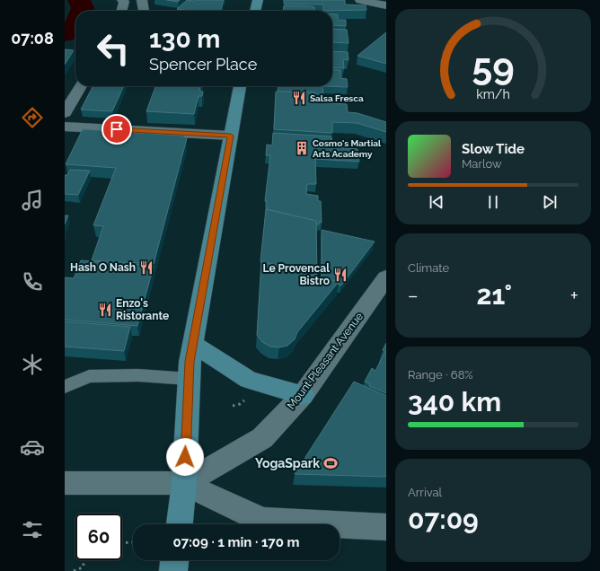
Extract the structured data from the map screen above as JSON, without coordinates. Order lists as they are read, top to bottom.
{
  "streets": {
    "street": ["Mount Pleasant Avenue"]
  },
  "places": {
    "restaurant": [
      "Salsa Fresca",
      "Hash O Nash",
      "Le Provencal Bistro",
      "Enzo's Ristorante"
    ],
    "building": ["Cosmo's Martial Arts Academy"],
    "sports": ["YogaSpark"]
  },
  "page": {
    "tabs": "07:08",
    "turn": ["130 m", "Spencer Place"],
    "song": ["Slow Tide", "Marlow"],
    "tile": [
      "Climate",
      ["Range · 68%", "340 km"],
      ["Arrival", "07:09"]
    ],
    "heat": ["−", "21°", "+"],
    "limit": "60",
    "trip": "07:09 · 1 min · 170 m",
    "gauge": ["59", "km/h"]
  }
}
